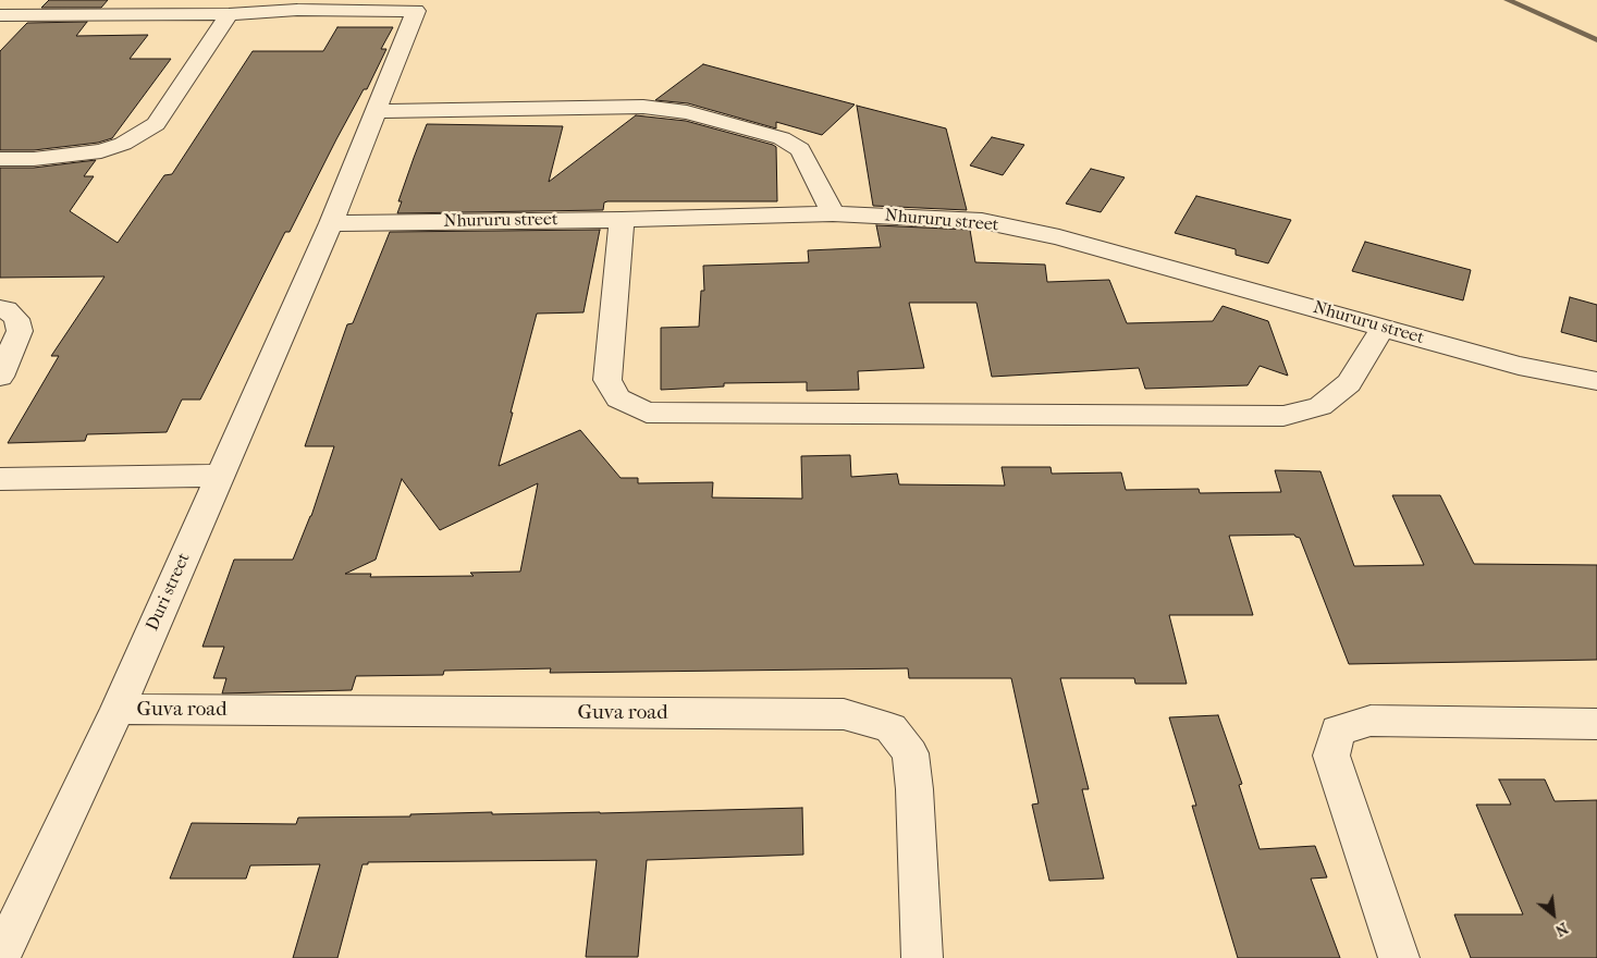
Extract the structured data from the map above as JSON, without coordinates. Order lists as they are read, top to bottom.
{
  "streets": {
    "street": ["Nhururu street", "Duri street", "Guva road"]
  },
  "crossings": [
    ["Nhururu street", "Duri street"],
    ["Duri street", "Guva road"]
  ],
  "north": "bottom right"
}
